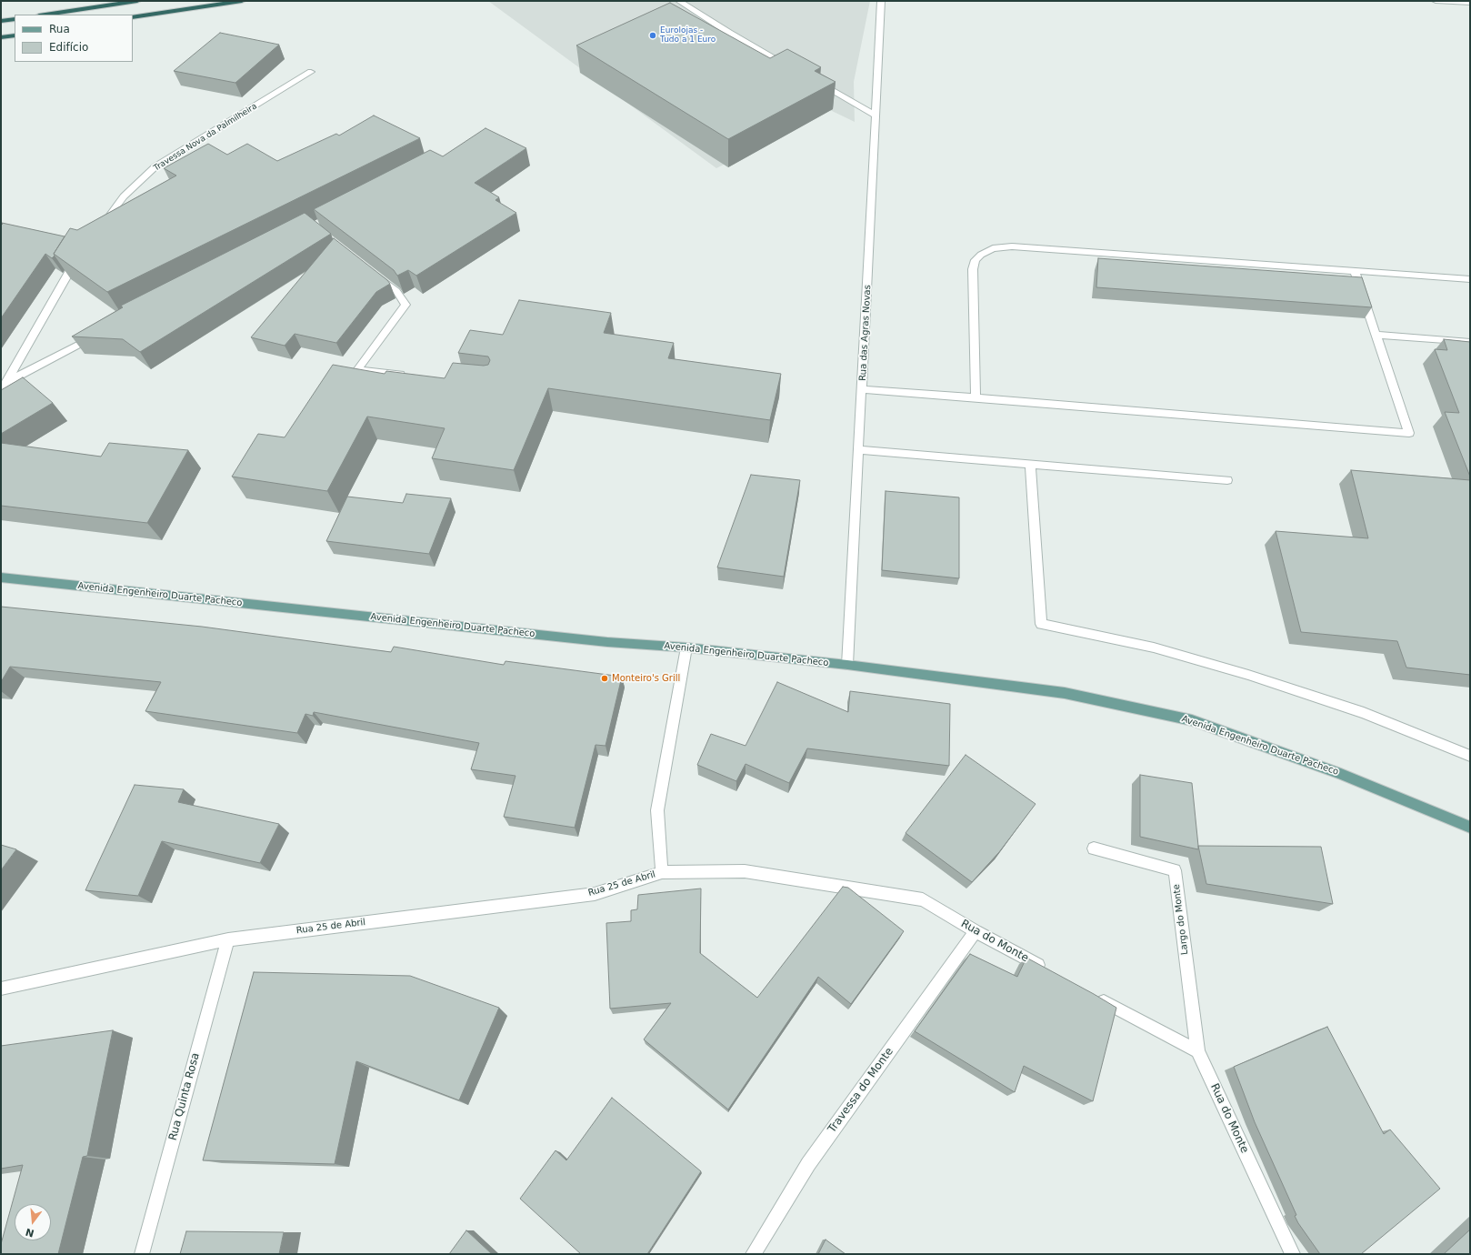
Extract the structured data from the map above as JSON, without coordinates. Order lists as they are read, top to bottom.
{
  "streets": {
    "main road": ["Avenida Engenheiro Duarte Pacheco"],
    "street": [
      "Travessa Nova da Palmilheira",
      "Rua das Agras Novas",
      "Rua 25 de Abril",
      "Largo do Monte",
      "Rua do Monte",
      "Travessa do Monte",
      "Rua Quinta Rosa"
    ]
  },
  "crossings": [
    ["Rua das Agras Novas", "Avenida Engenheiro Duarte Pacheco"],
    ["Rua 25 de Abril", "Rua do Monte"],
    ["Rua 25 de Abril", "Rua Quinta Rosa"],
    ["Largo do Monte", "Rua do Monte"],
    ["Rua do Monte", "Travessa do Monte"]
  ],
  "places": ["Eurolojas - Tudo a 1 Euro", "Monteiro's Grill"],
  "legend": ["Rua", "Edifício"],
  "north": "bottom"
}
